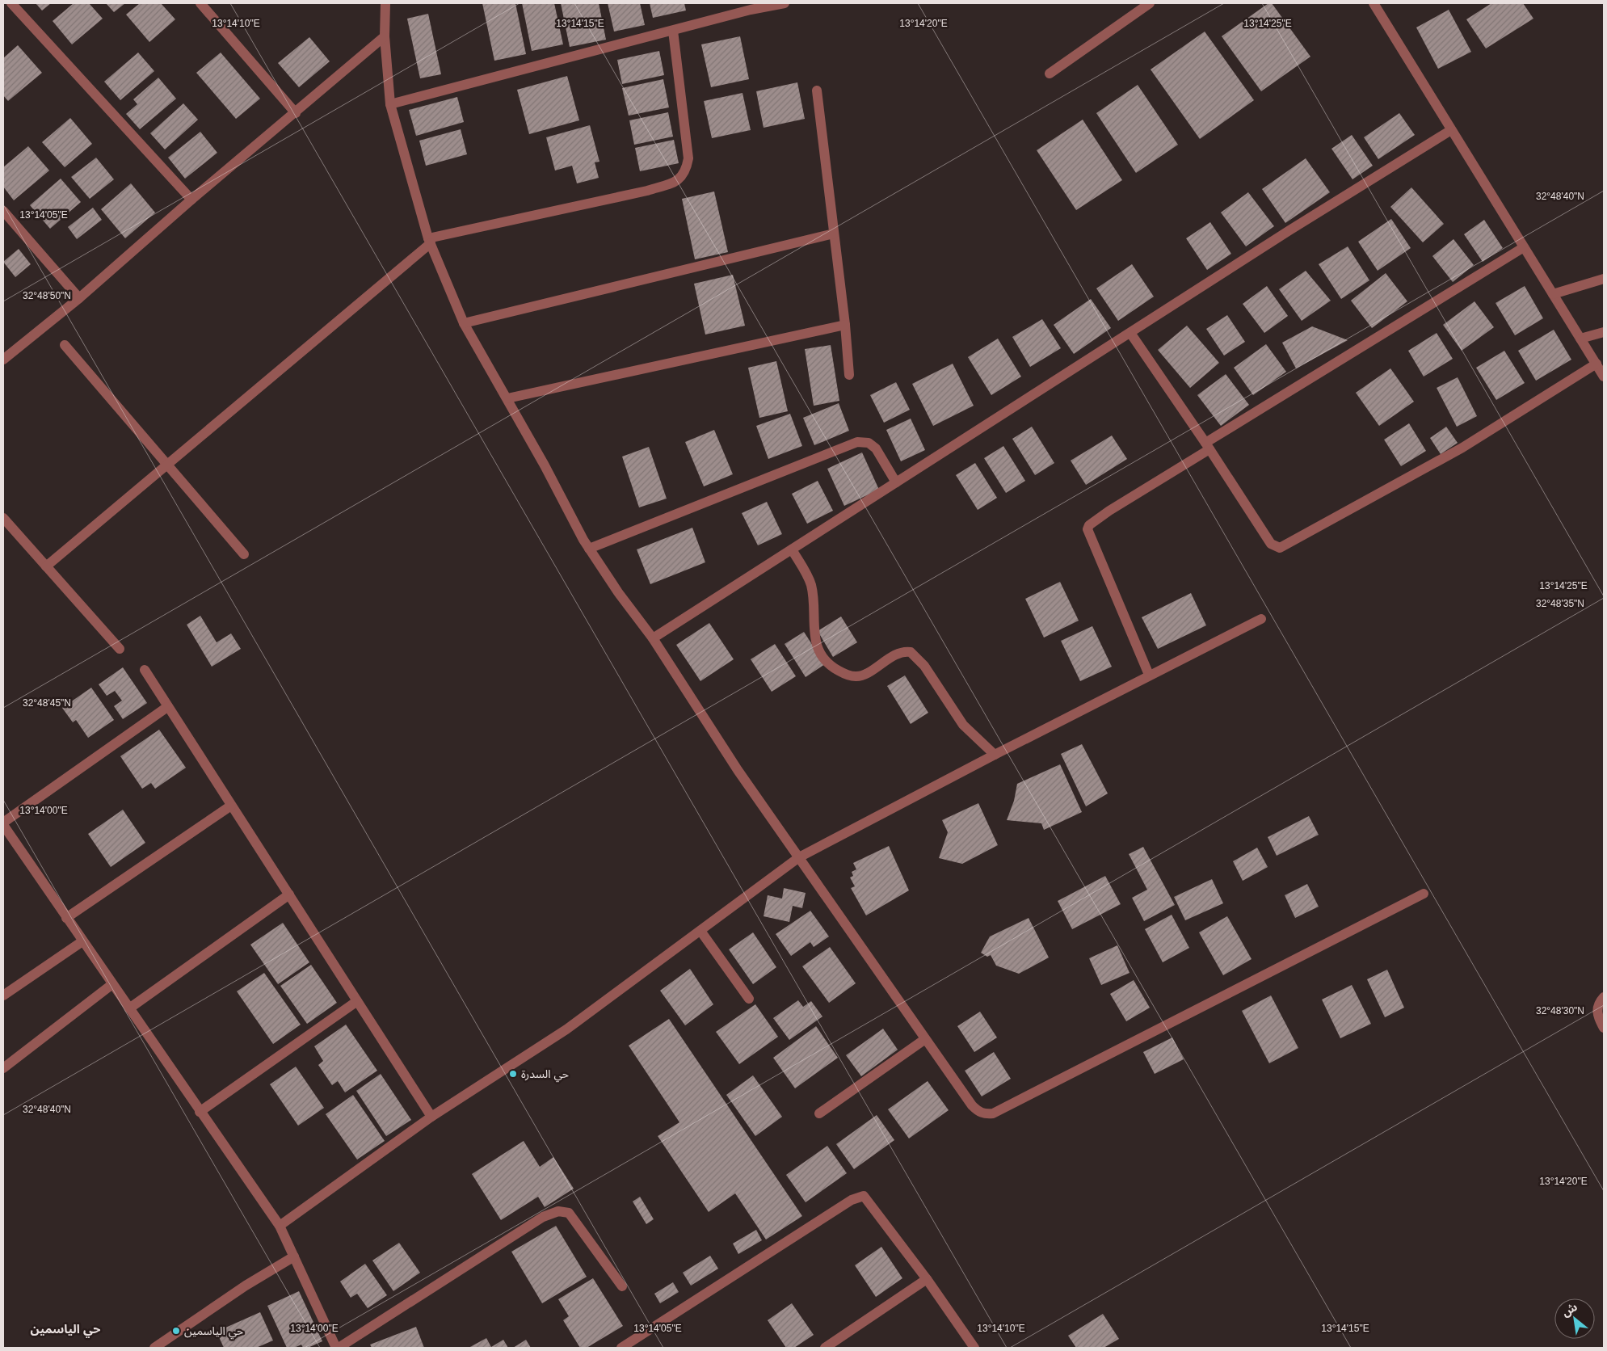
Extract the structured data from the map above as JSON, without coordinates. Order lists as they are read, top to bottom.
{
  "districts": ["حي الياسمين"],
  "places": ["حي السدرة", "حي الياسمين"],
  "north": "top left",
  "coordinates": [
    "13°14'10\"E",
    "13°14'15\"E",
    "13°14'20\"E",
    "13°14'25\"E",
    "32°48'40\"N",
    "13°14'05\"E",
    "32°48'50\"N",
    "32°48'35\"N",
    "32°48'45\"N",
    "13°14'00\"E",
    "32°48'30\"N"
  ]
}
